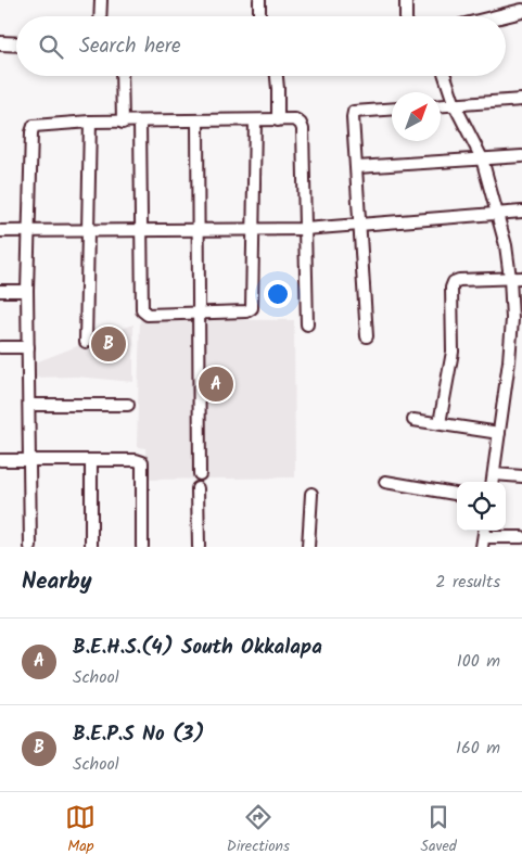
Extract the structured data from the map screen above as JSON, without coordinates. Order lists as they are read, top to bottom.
{
  "north": "top right",
  "page": {
    "search": "Search here",
    "pins": ["B", "A"],
    "heading": ["Nearby", "2 results"],
    "list": [
      {
        "mark": "A",
        "name": "B.E.H.S.(4) South Okkalapa",
        "note": "School",
        "value": "100 m"
      },
      {
        "mark": "B",
        "name": "B.E.P.S No (3)",
        "note": "School",
        "value": "160 m"
      }
    ],
    "nav": ["Map", "Directions", "Saved"]
  }
}
